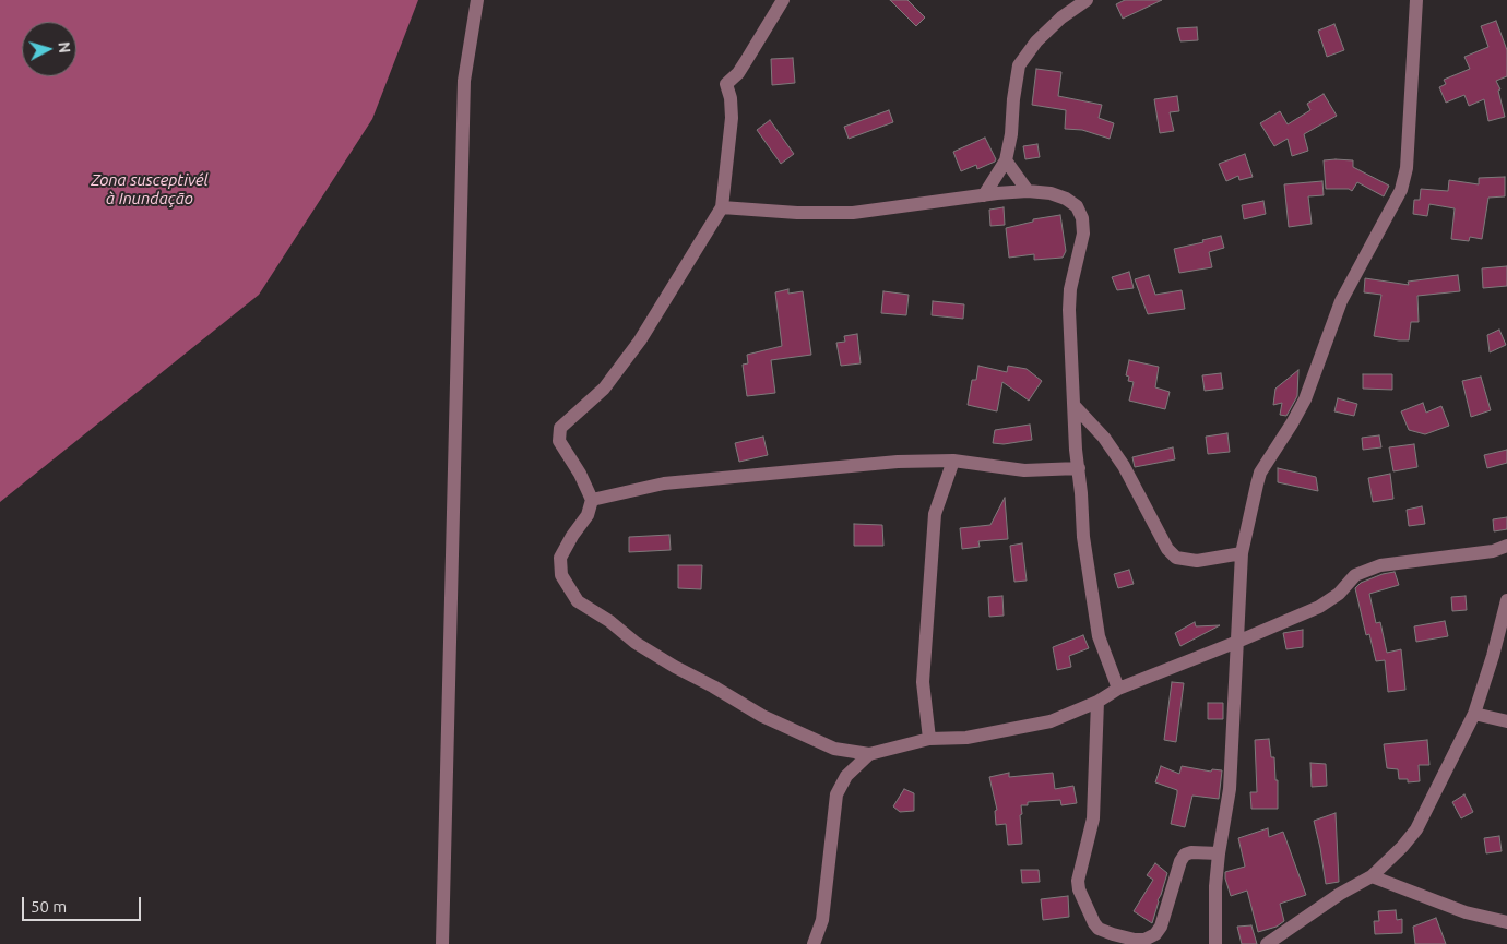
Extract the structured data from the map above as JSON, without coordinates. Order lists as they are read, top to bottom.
{
  "water": ["Zona susceptivél à Inundação"],
  "scale_bar": "50 m",
  "north": "right"
}
